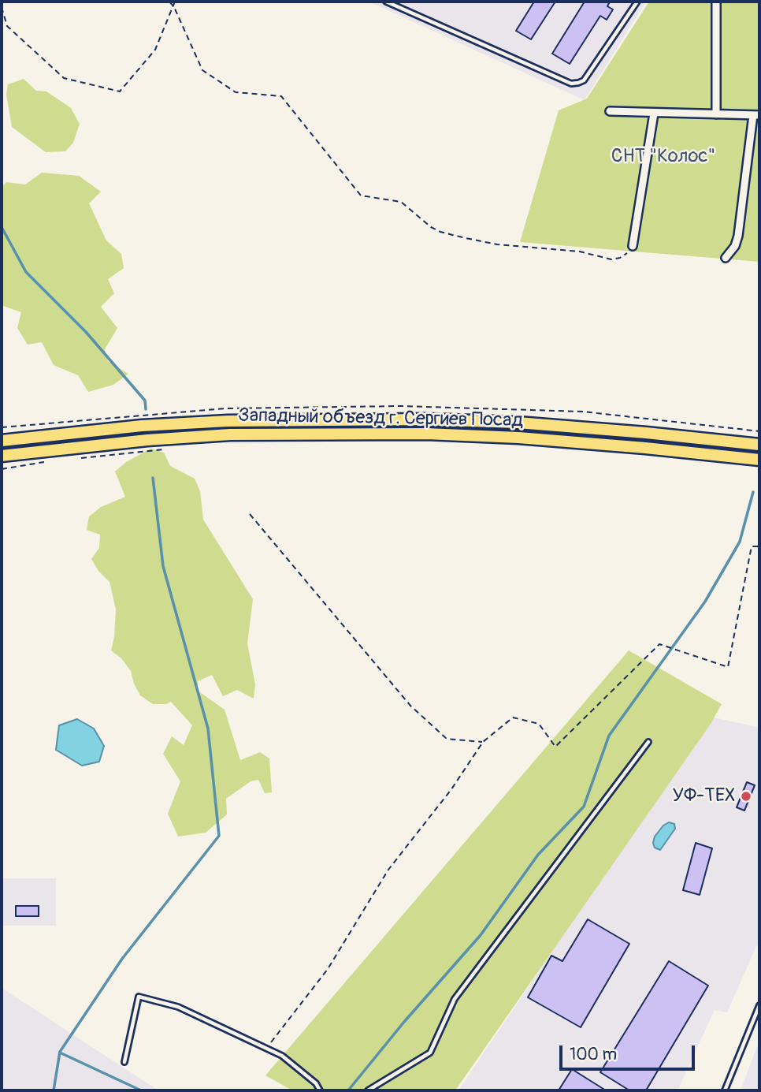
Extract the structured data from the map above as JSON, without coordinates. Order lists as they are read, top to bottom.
{
  "streets": {
    "main road": ["Западный объезд г. Сергиев Посад"]
  },
  "parks": ["СНТ \"Колос\""],
  "places": ["УФ-ТЕХ"],
  "scale_bar": "100 m"
}
